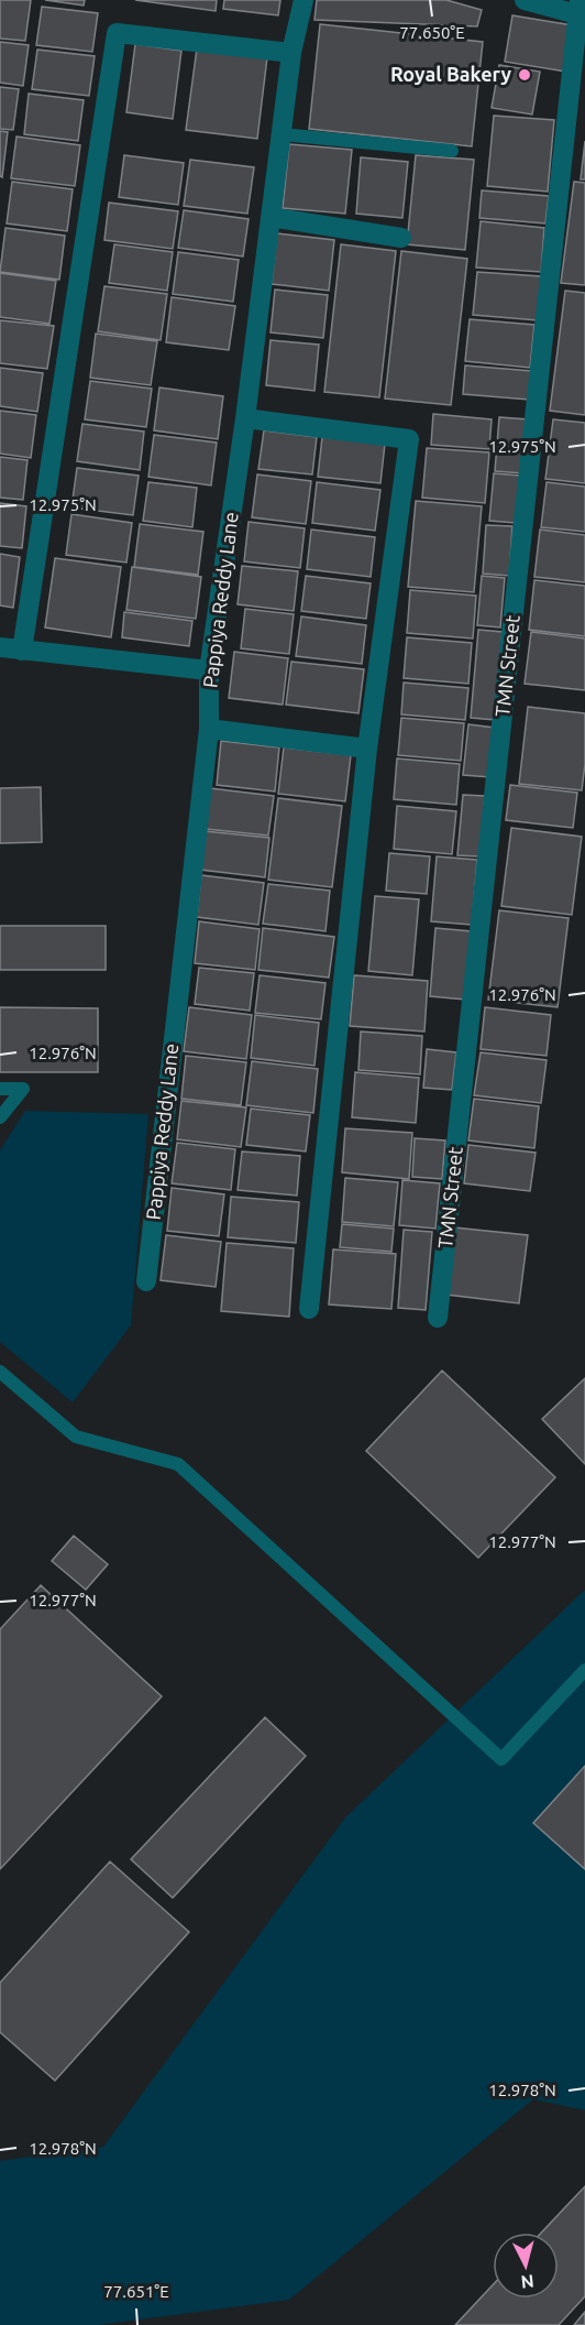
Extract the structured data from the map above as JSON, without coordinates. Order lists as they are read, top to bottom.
{
  "streets": {
    "street": ["Pappiya Reddy Lane", "TMN Street"]
  },
  "places": ["Royal Bakery"],
  "north": "bottom",
  "coordinates": [
    "77.650°E",
    "12.975°N",
    "12.976°N",
    "12.977°N",
    "12.978°N",
    "77.651°E"
  ]
}
